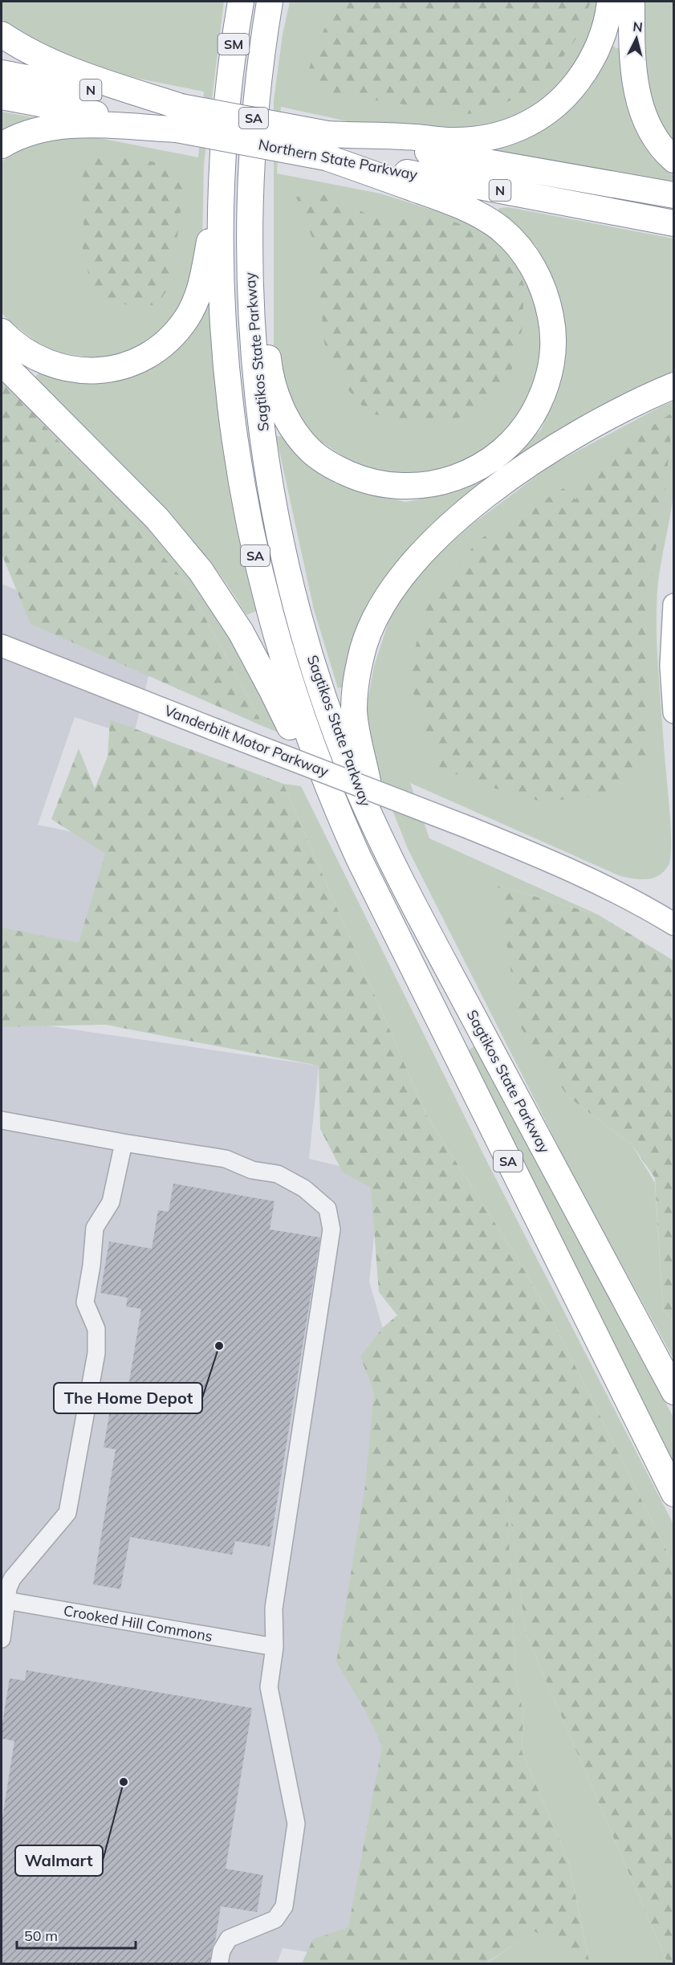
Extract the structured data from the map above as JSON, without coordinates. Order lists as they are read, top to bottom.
{
  "streets": {
    "highway": [
      "SM",
      "N",
      "SA",
      "Northern State Parkway",
      "Sagtikos State Parkway"
    ],
    "main road": ["Vanderbilt Motor Parkway"],
    "lane": ["Crooked Hill Commons"]
  },
  "crossings": [
    ["SM", "Sagtikos State Parkway"]
  ],
  "places": ["The Home Depot", "Walmart"],
  "scale_bar": "50 m",
  "north": "top"
}
